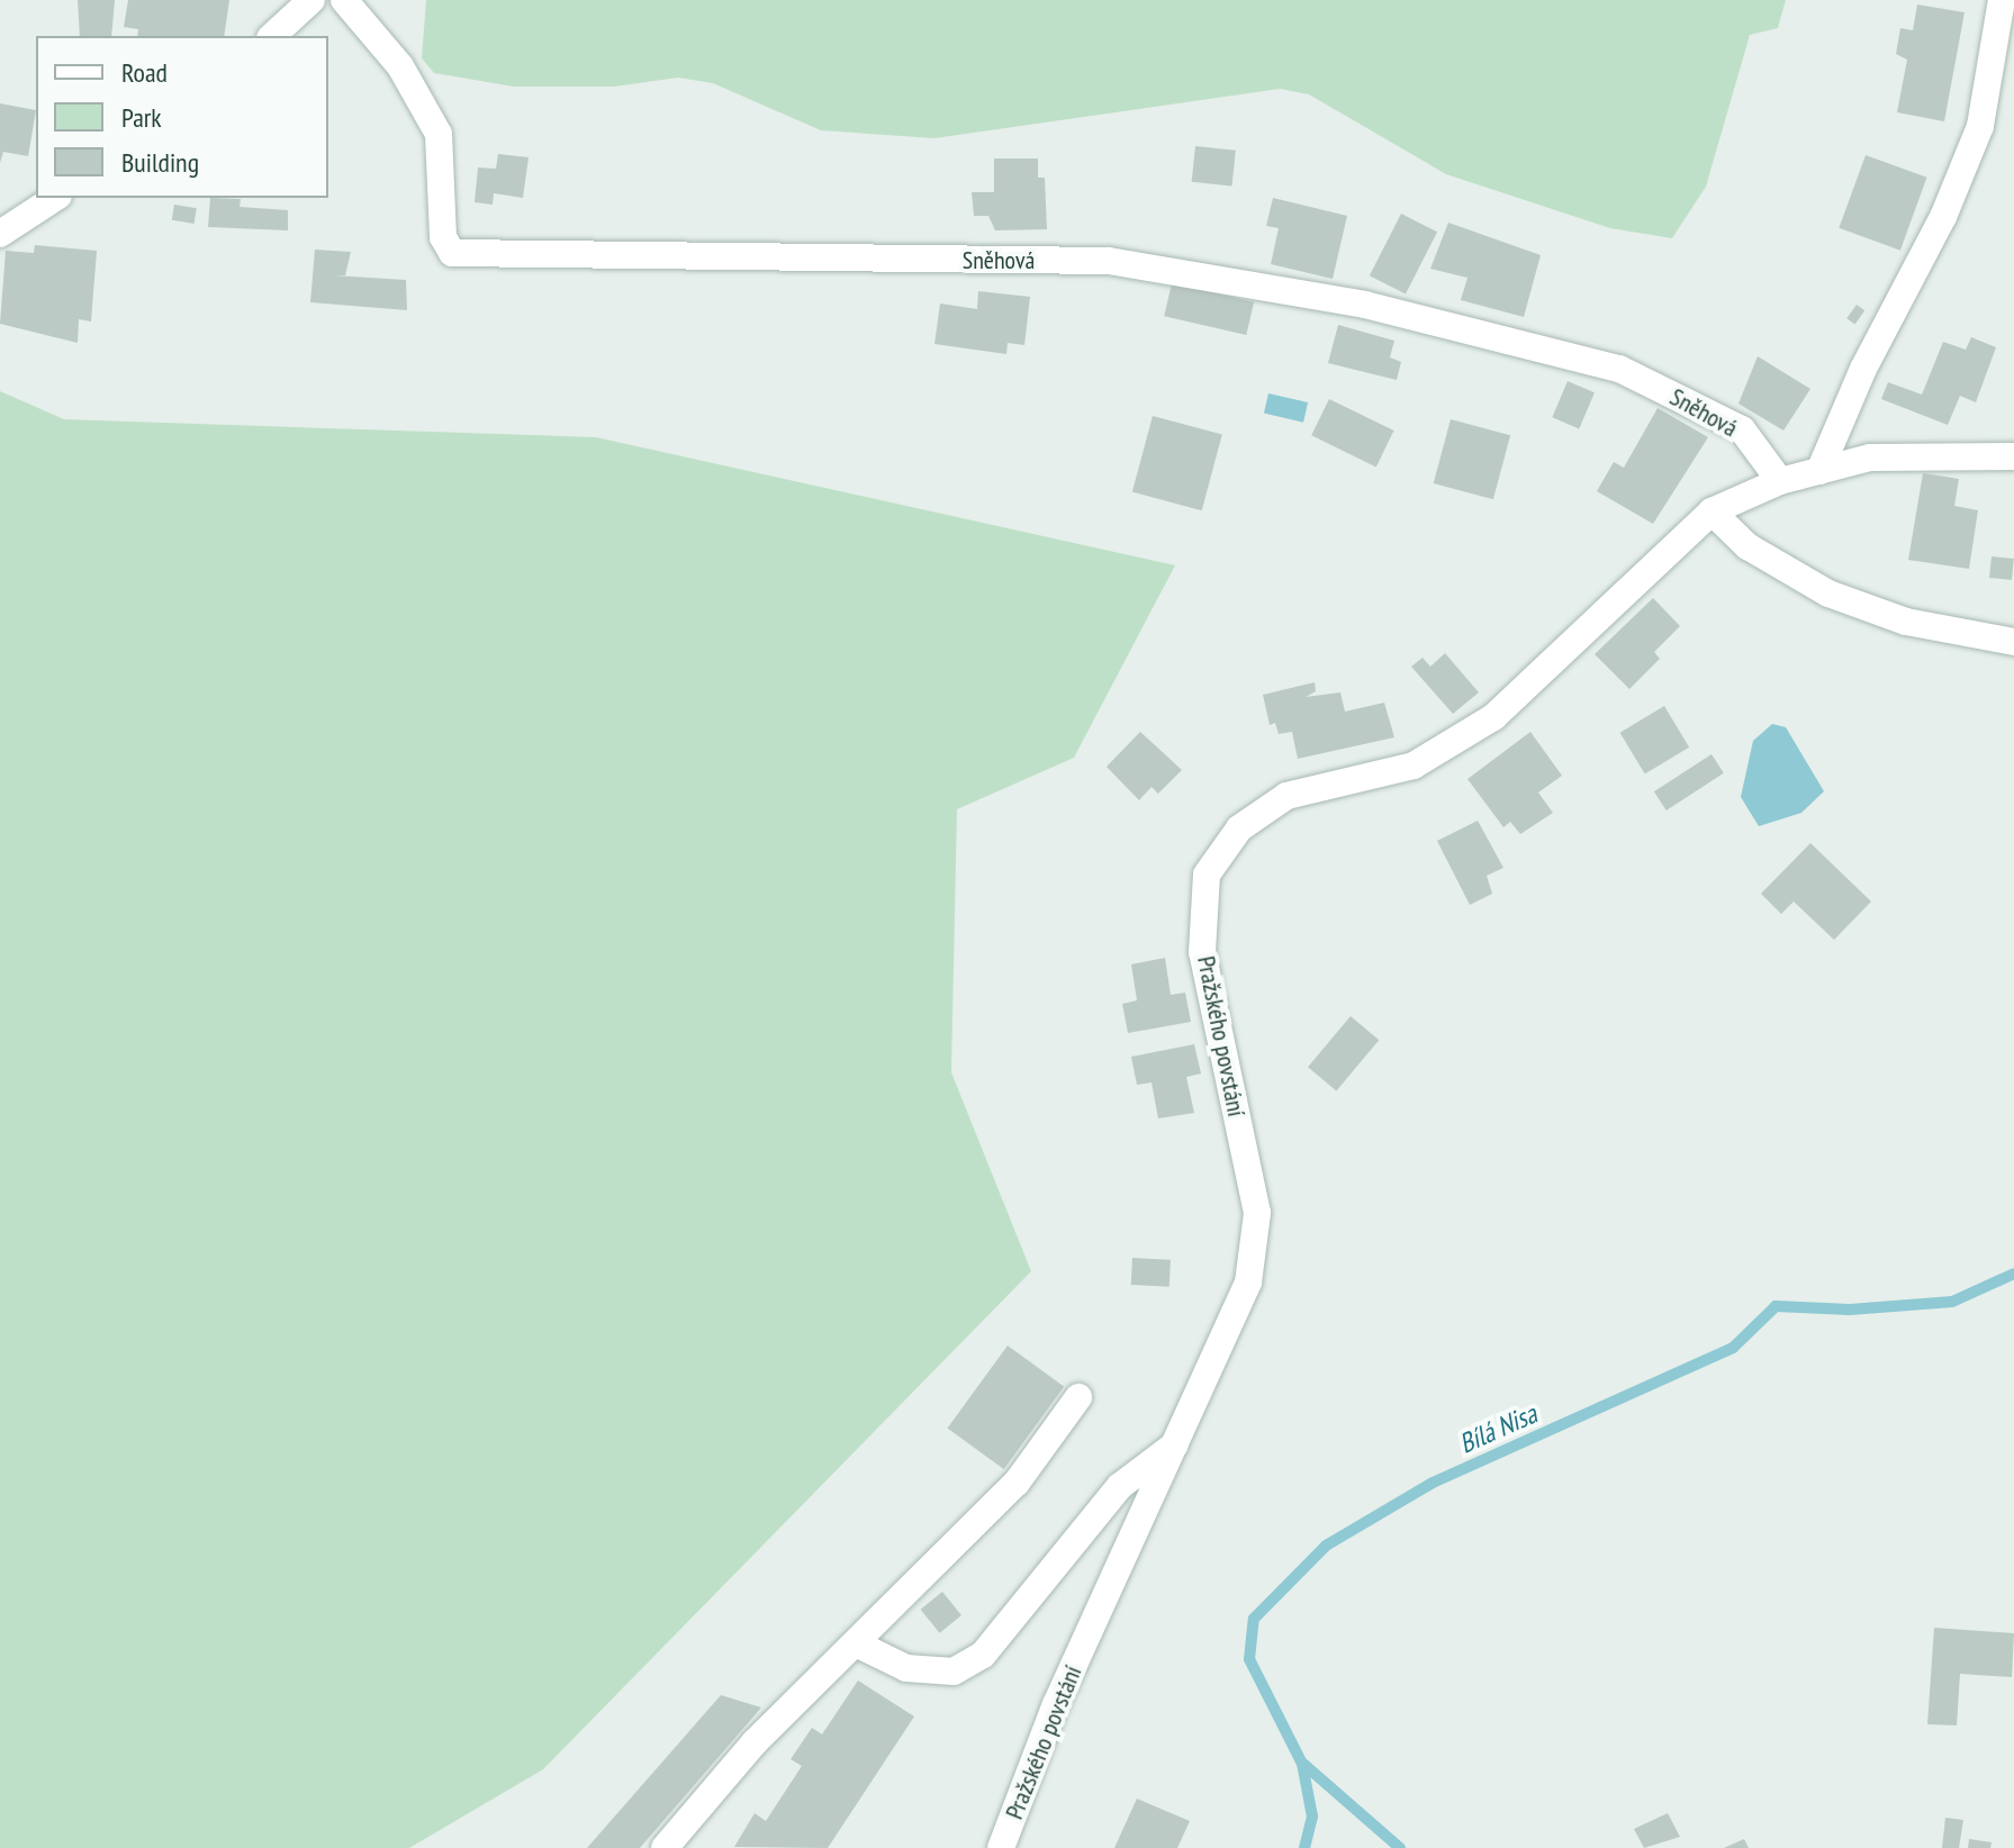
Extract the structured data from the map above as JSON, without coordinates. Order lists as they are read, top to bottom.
{
  "streets": {
    "street": ["Sněhová", "Pražského povstání"]
  },
  "crossings": [
    ["Sněhová", "Pražského povstání"]
  ],
  "water": ["Bílá Nisa"],
  "legend": ["Road", "Park", "Building"]
}
